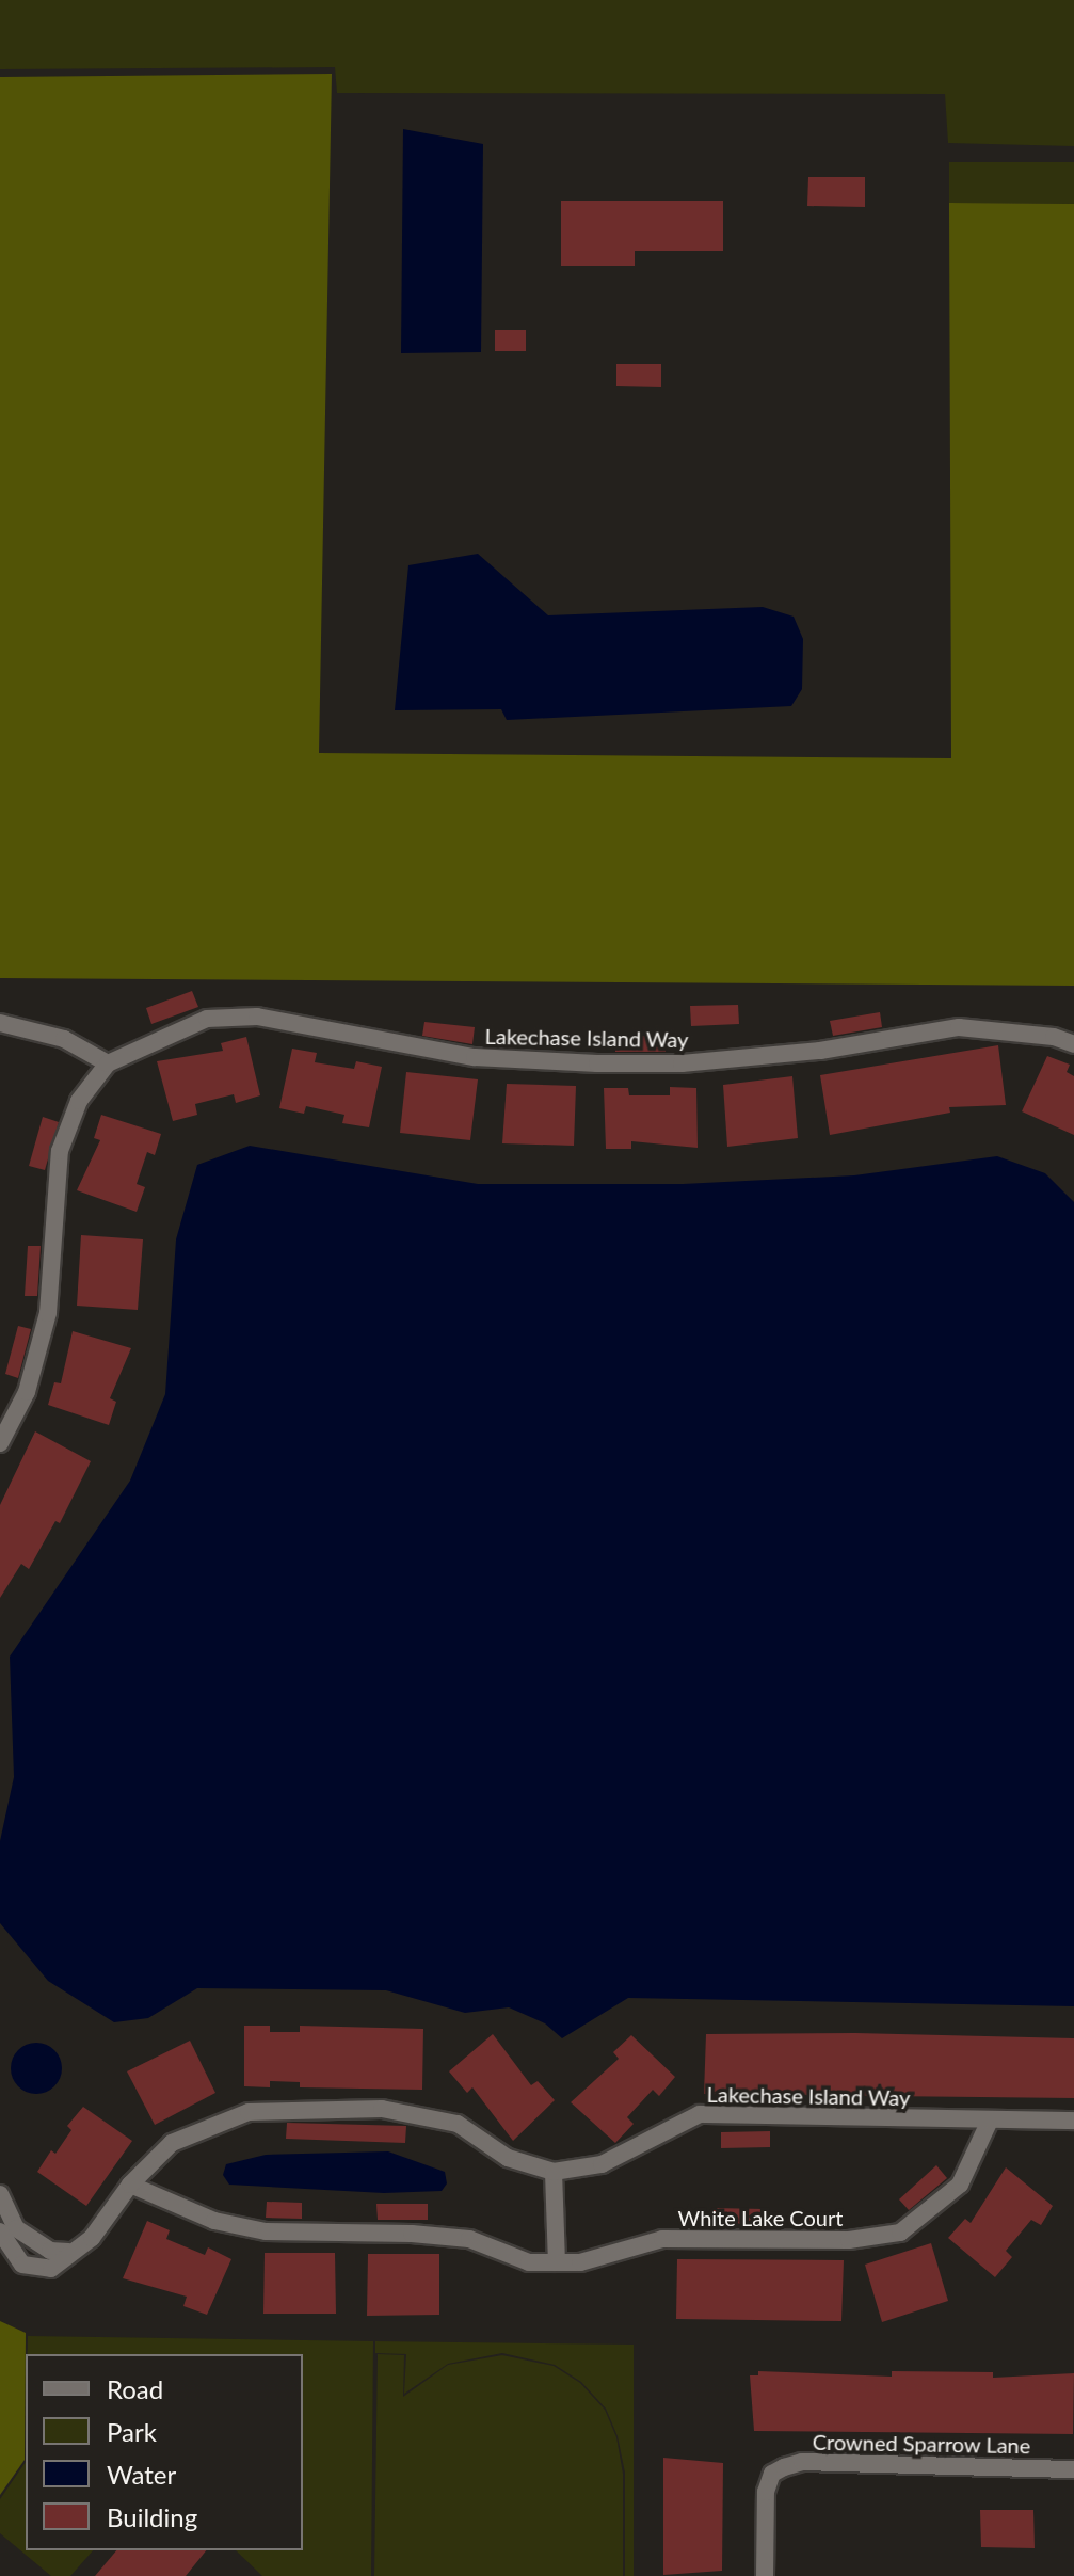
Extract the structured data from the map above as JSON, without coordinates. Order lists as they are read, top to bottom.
{
  "streets": {
    "street": ["Lakechase Island Way", "White Lake Court", "Crowned Sparrow Lane"]
  },
  "crossings": [
    ["Lakechase Island Way", "White Lake Court"]
  ],
  "legend": [
    "Road",
    "Park",
    "Water",
    "Building"
  ]
}
